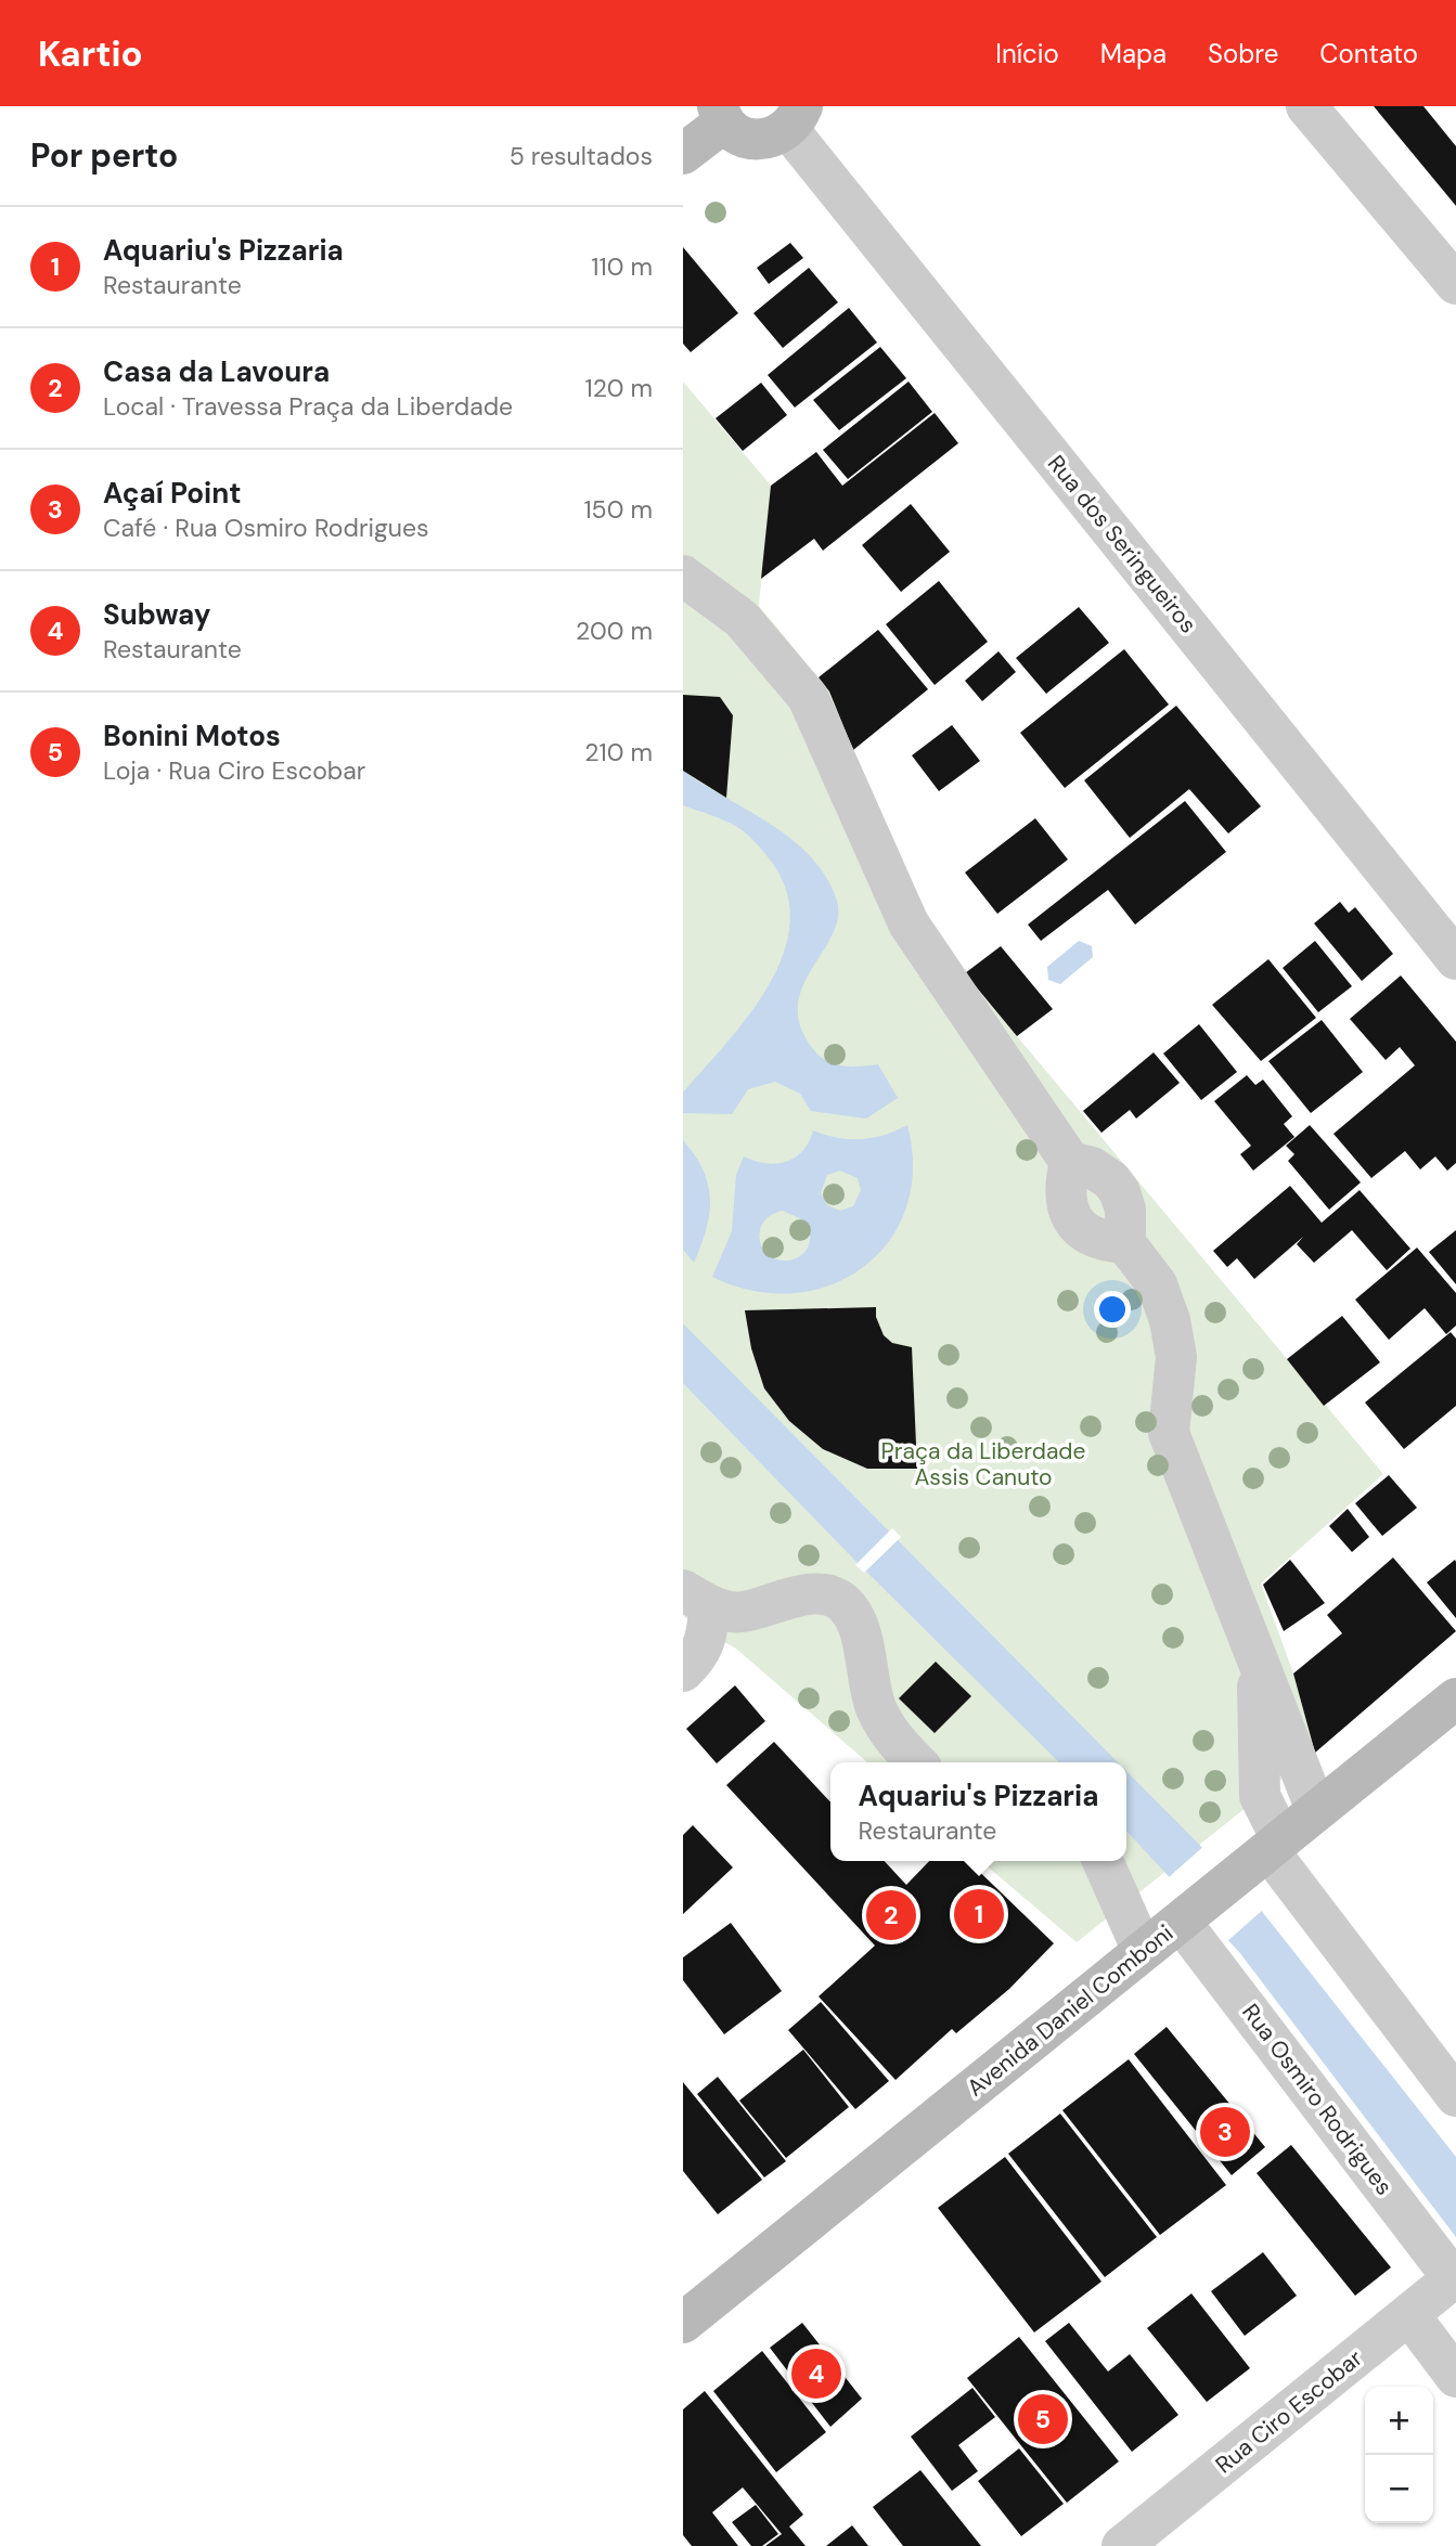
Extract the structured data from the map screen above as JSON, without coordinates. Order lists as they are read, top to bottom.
{
  "streets": {
    "street": [
      "Rua dos Seringueiros",
      "Avenida Daniel Comboni",
      "Rua Osmiro Rodrigues",
      "Rua Ciro Escobar"
    ]
  },
  "crossings": [
    ["Avenida Daniel Comboni", "Rua Osmiro Rodrigues"],
    ["Rua Osmiro Rodrigues", "Rua Ciro Escobar"]
  ],
  "parks": ["Praça da Liberdade Assis Canuto"],
  "page": {
    "header": "Kartio",
    "nav": [
      "Início",
      "Mapa",
      "Sobre",
      "Contato"
    ],
    "heading": ["Por perto", "5 resultados"],
    "list": [
      {
        "mark": "1",
        "name": "Aquariu's Pizzaria",
        "note": "Restaurante",
        "value": "110 m"
      },
      {
        "mark": "2",
        "name": "Casa da Lavoura",
        "note": "Local · Travessa Praça da Liberdade",
        "value": "120 m"
      },
      {
        "mark": "3",
        "name": "Açaí Point",
        "note": "Café · Rua Osmiro Rodrigues",
        "value": "150 m"
      },
      {
        "mark": "4",
        "name": "Subway",
        "note": "Restaurante",
        "value": "200 m"
      },
      {
        "mark": "5",
        "name": "Bonini Motos",
        "note": "Loja · Rua Ciro Escobar",
        "value": "210 m"
      }
    ],
    "popup": ["Aquariu's Pizzaria", "Restaurante"],
    "pins": [
      "1",
      "2",
      "3",
      "4",
      "5"
    ],
    "map_buttons": ["+", "−"]
  }
}
